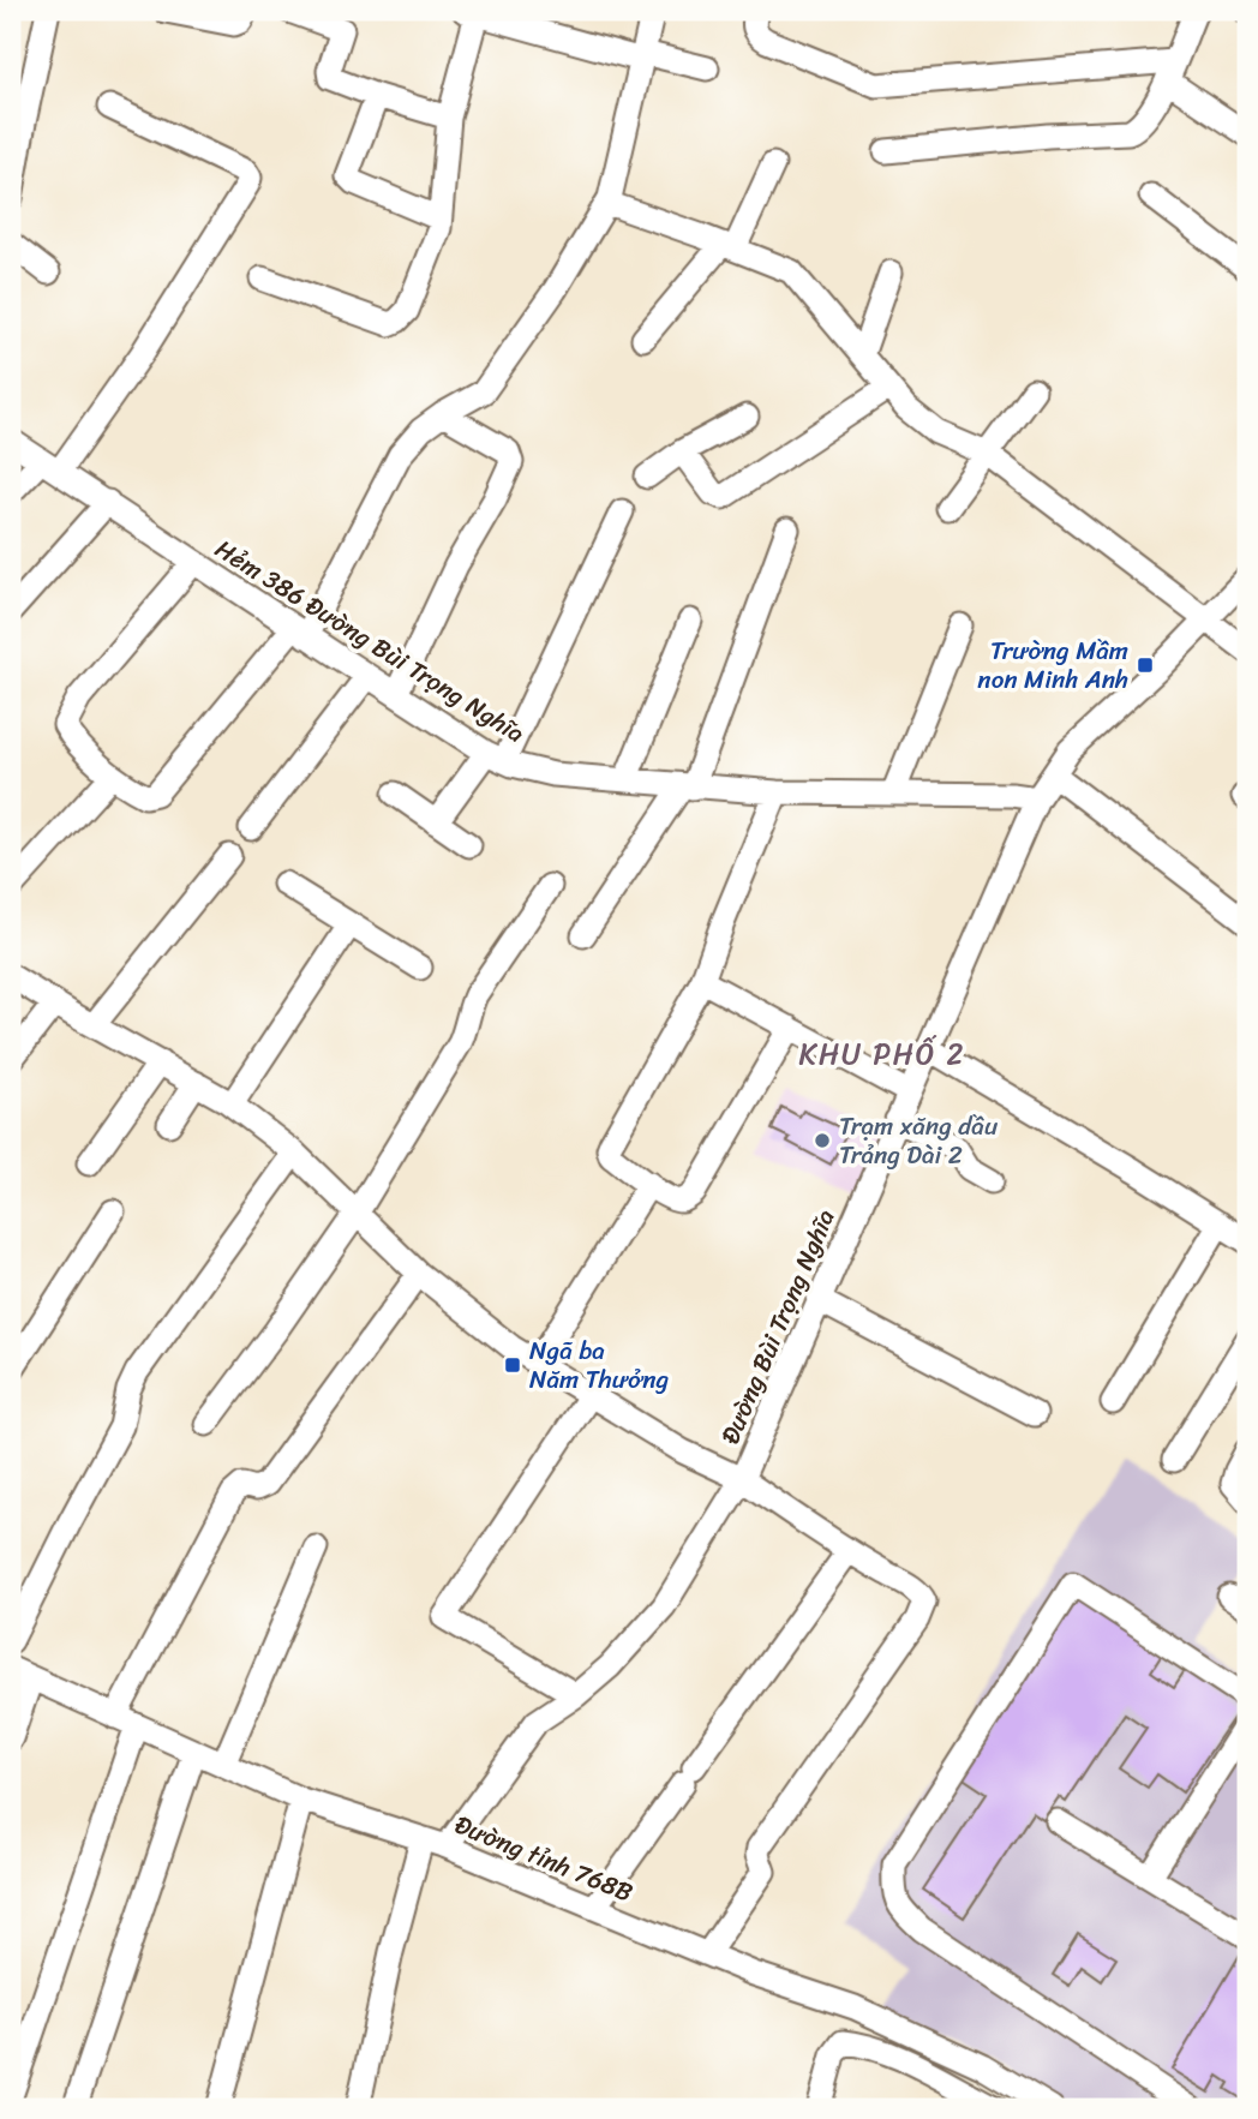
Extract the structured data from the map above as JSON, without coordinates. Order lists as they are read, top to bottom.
{
  "streets": {
    "street": ["Hẻm 386 Đường Bùi Trọng Nghĩa", "Đường Bùi Trọng Nghĩa", "Đường tỉnh 768B"]
  },
  "crossings": [
    ["Hẻm 386 Đường Bùi Trọng Nghĩa", "Đường Bùi Trọng Nghĩa"]
  ],
  "districts": ["KHU PHỐ 2"],
  "places": {
    "transit": ["Trường Mầm non Minh Anh", "Ngã ba Năm Thưởng"],
    "other": ["Trạm xăng dầu Trảng Dài 2"]
  }
}
